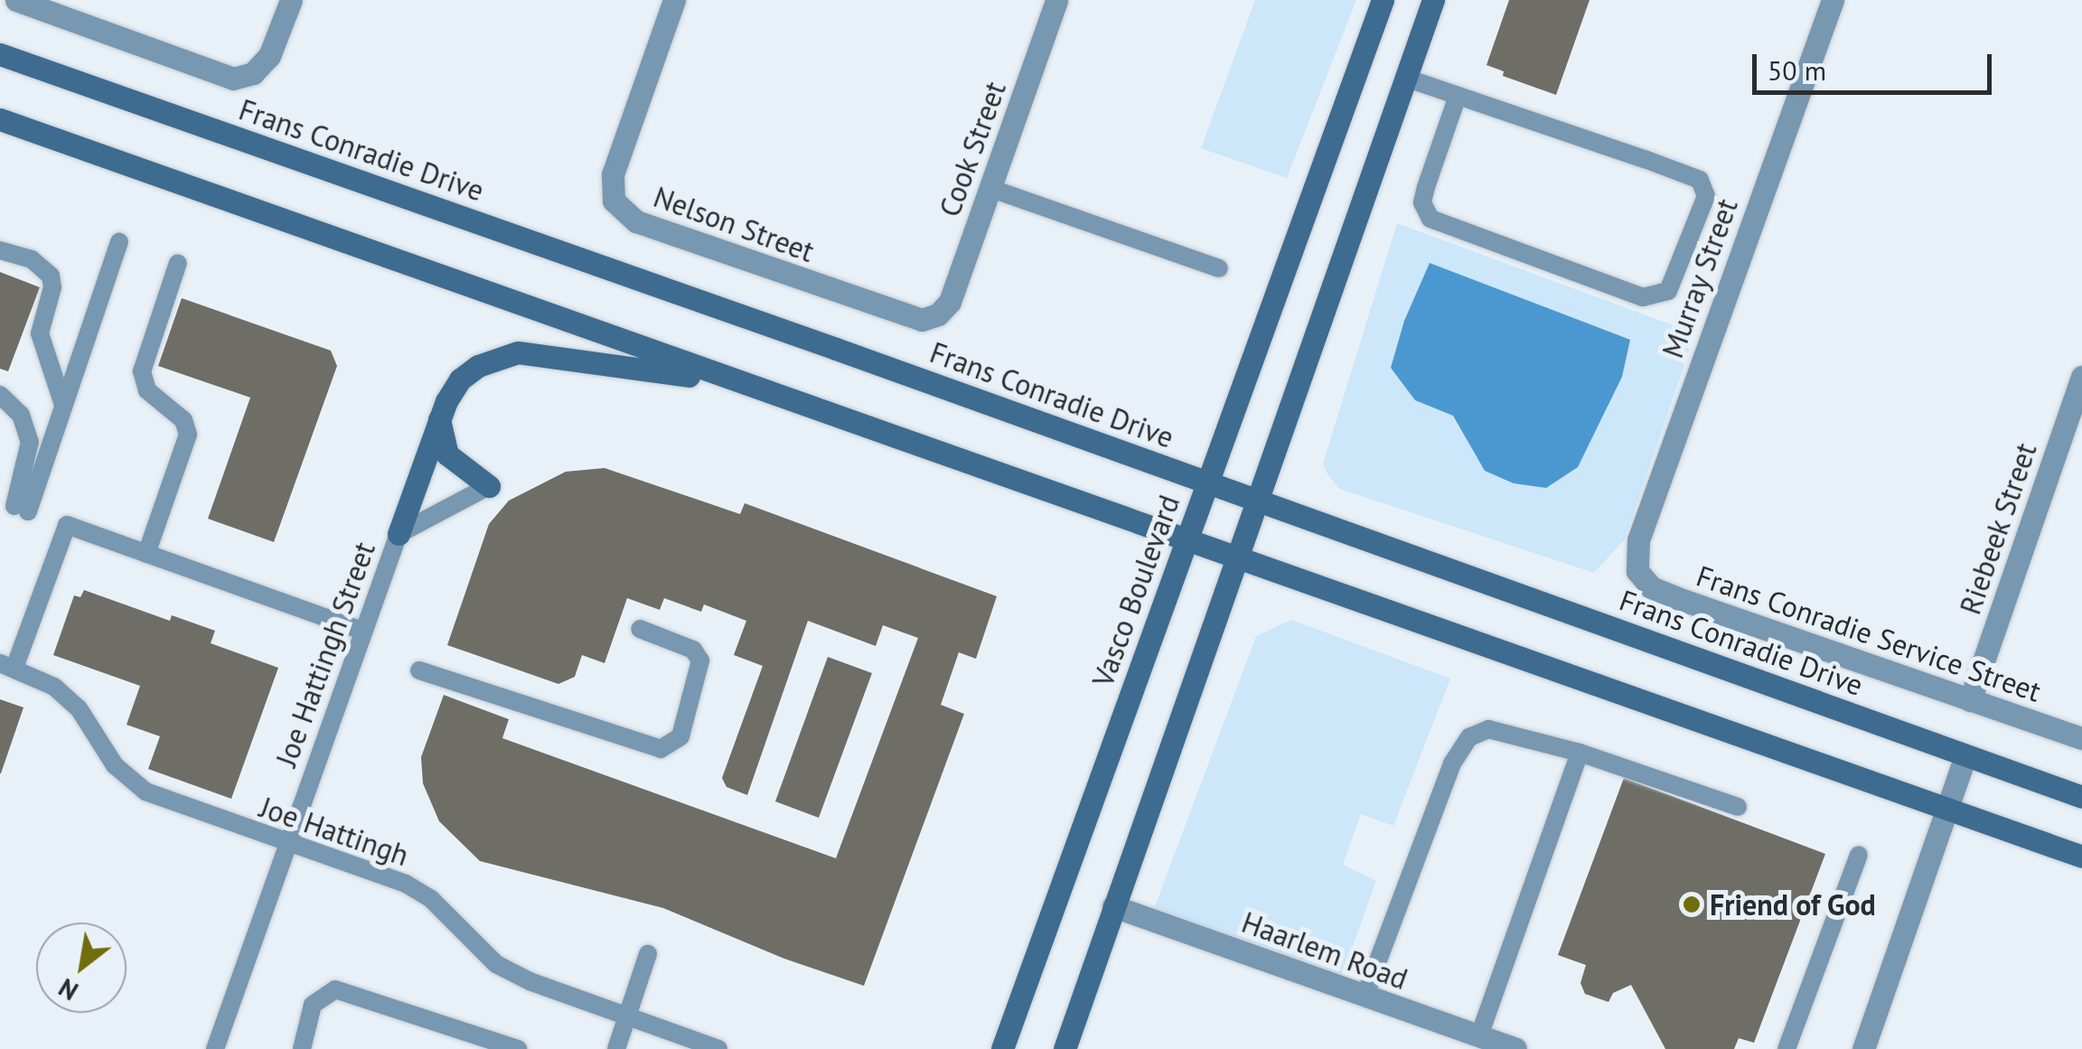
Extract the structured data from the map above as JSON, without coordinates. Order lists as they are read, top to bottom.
{
  "streets": {
    "main road": ["Frans Conradie Drive", "Vasco Boulevard"],
    "street": [
      "Cook Street",
      "Nelson Street",
      "Murray Street",
      "Riebeek Street",
      "Frans Conradie Service Street",
      "Haarlem Road"
    ],
    "lane": ["Joe Hattingh Street", "Joe Hattingh"]
  },
  "crossings": [
    ["Cook Street", "Nelson Street"],
    ["Frans Conradie Drive", "Vasco Boulevard"],
    ["Murray Street", "Frans Conradie Service Street"],
    ["Riebeek Street", "Frans Conradie Service Street"],
    ["Joe Hattingh Street", "Joe Hattingh"]
  ],
  "places": ["Friend of God"],
  "scale_bar": "50 m",
  "north": "bottom left"
}
